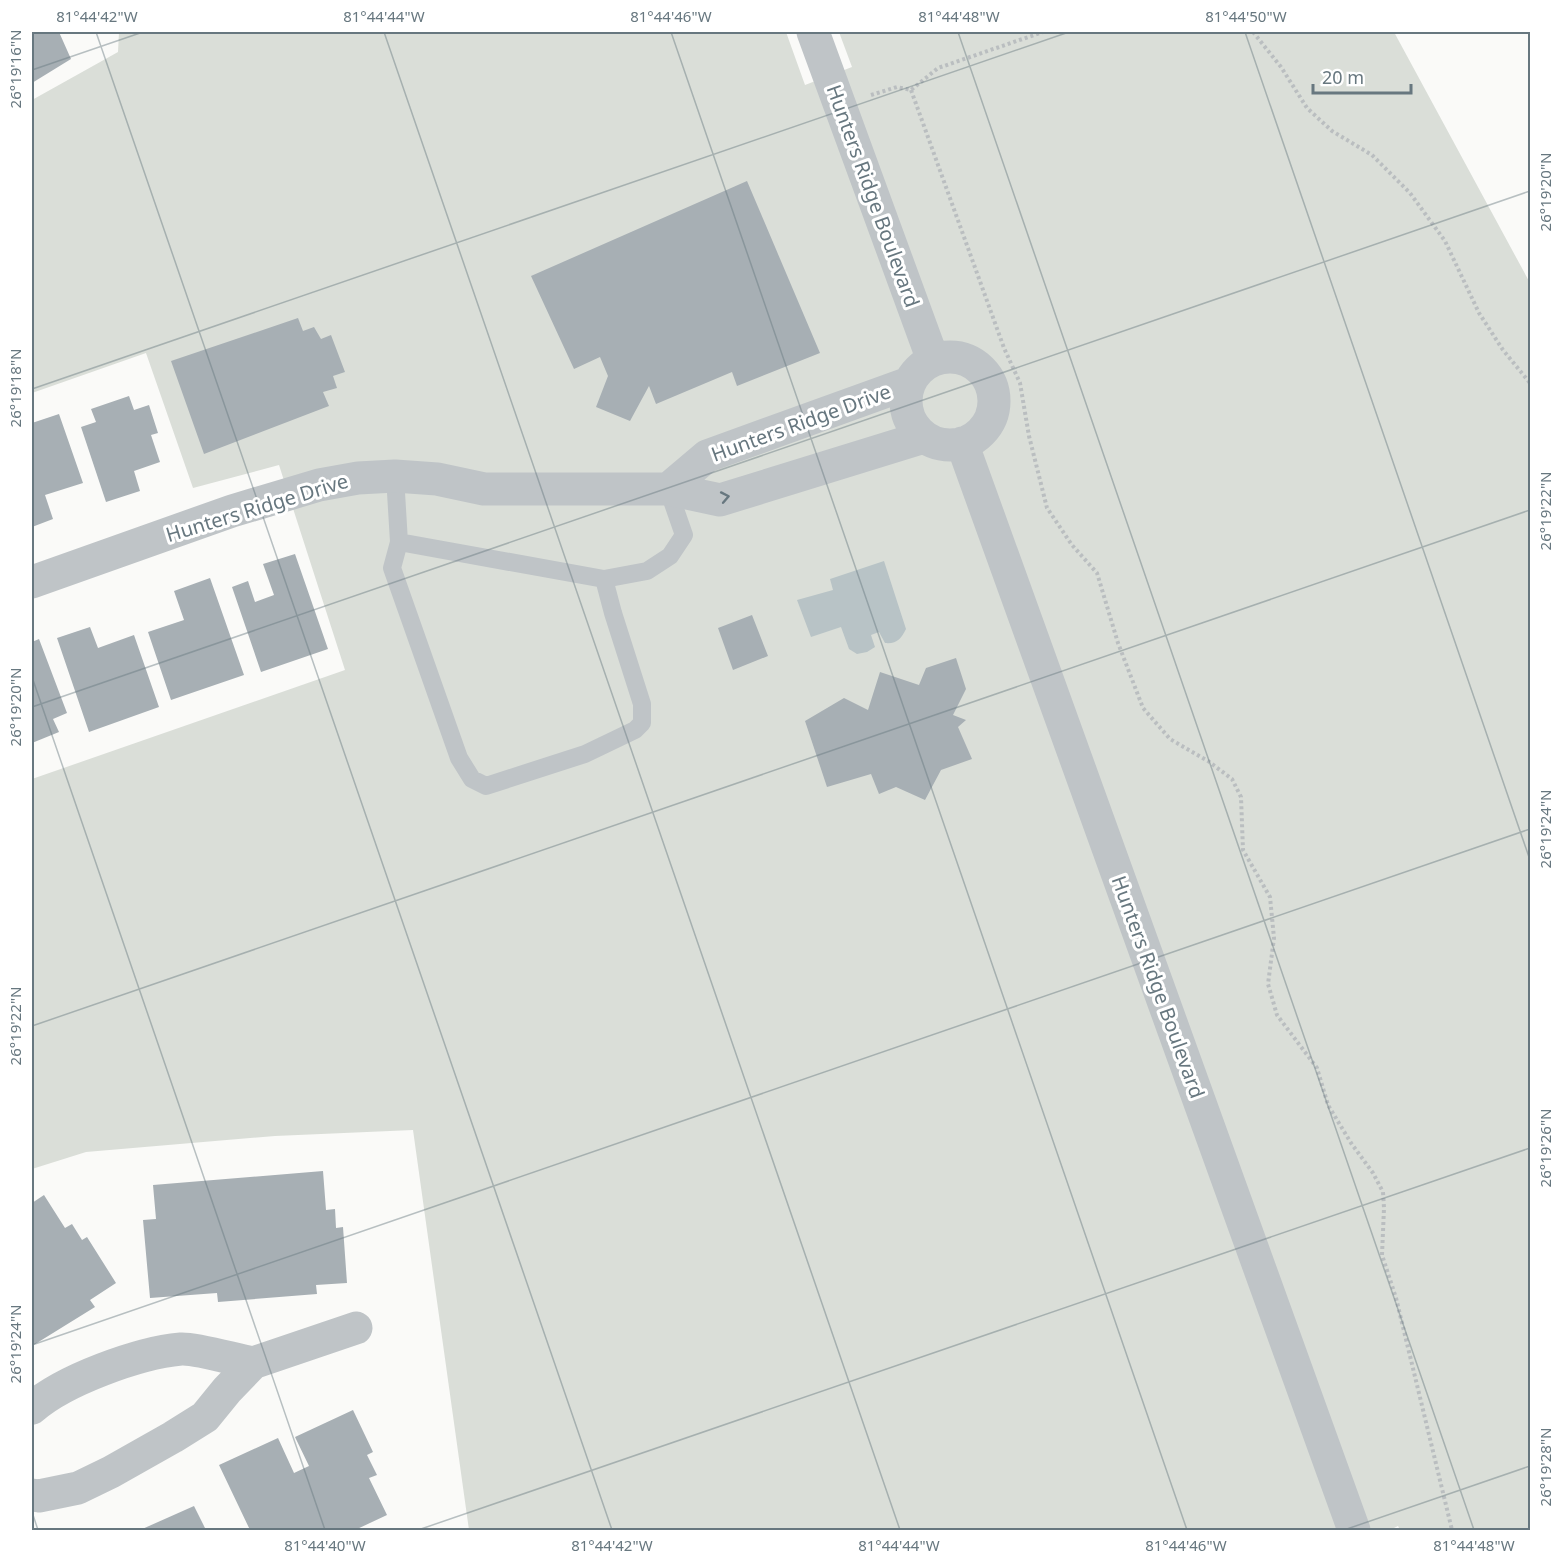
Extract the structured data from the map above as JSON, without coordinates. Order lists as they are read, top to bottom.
{
  "streets": {
    "street": ["Hunters Ridge Boulevard", "Hunters Ridge Drive"]
  },
  "crossings": [
    ["Hunters Ridge Boulevard", "Hunters Ridge Drive"]
  ],
  "scale_bar": "20 m",
  "coordinates": [
    "81°44'42\"W",
    "81°44'44\"W",
    "81°44'46\"W",
    "81°44'48\"W",
    "81°44'50\"W",
    "26°19'16\"N",
    "26°19'20\"N",
    "26°19'18\"N",
    "26°19'22\"N",
    "26°19'24\"N",
    "26°19'26\"N",
    "26°19'28\"N",
    "81°44'40\"W"
  ]
}
